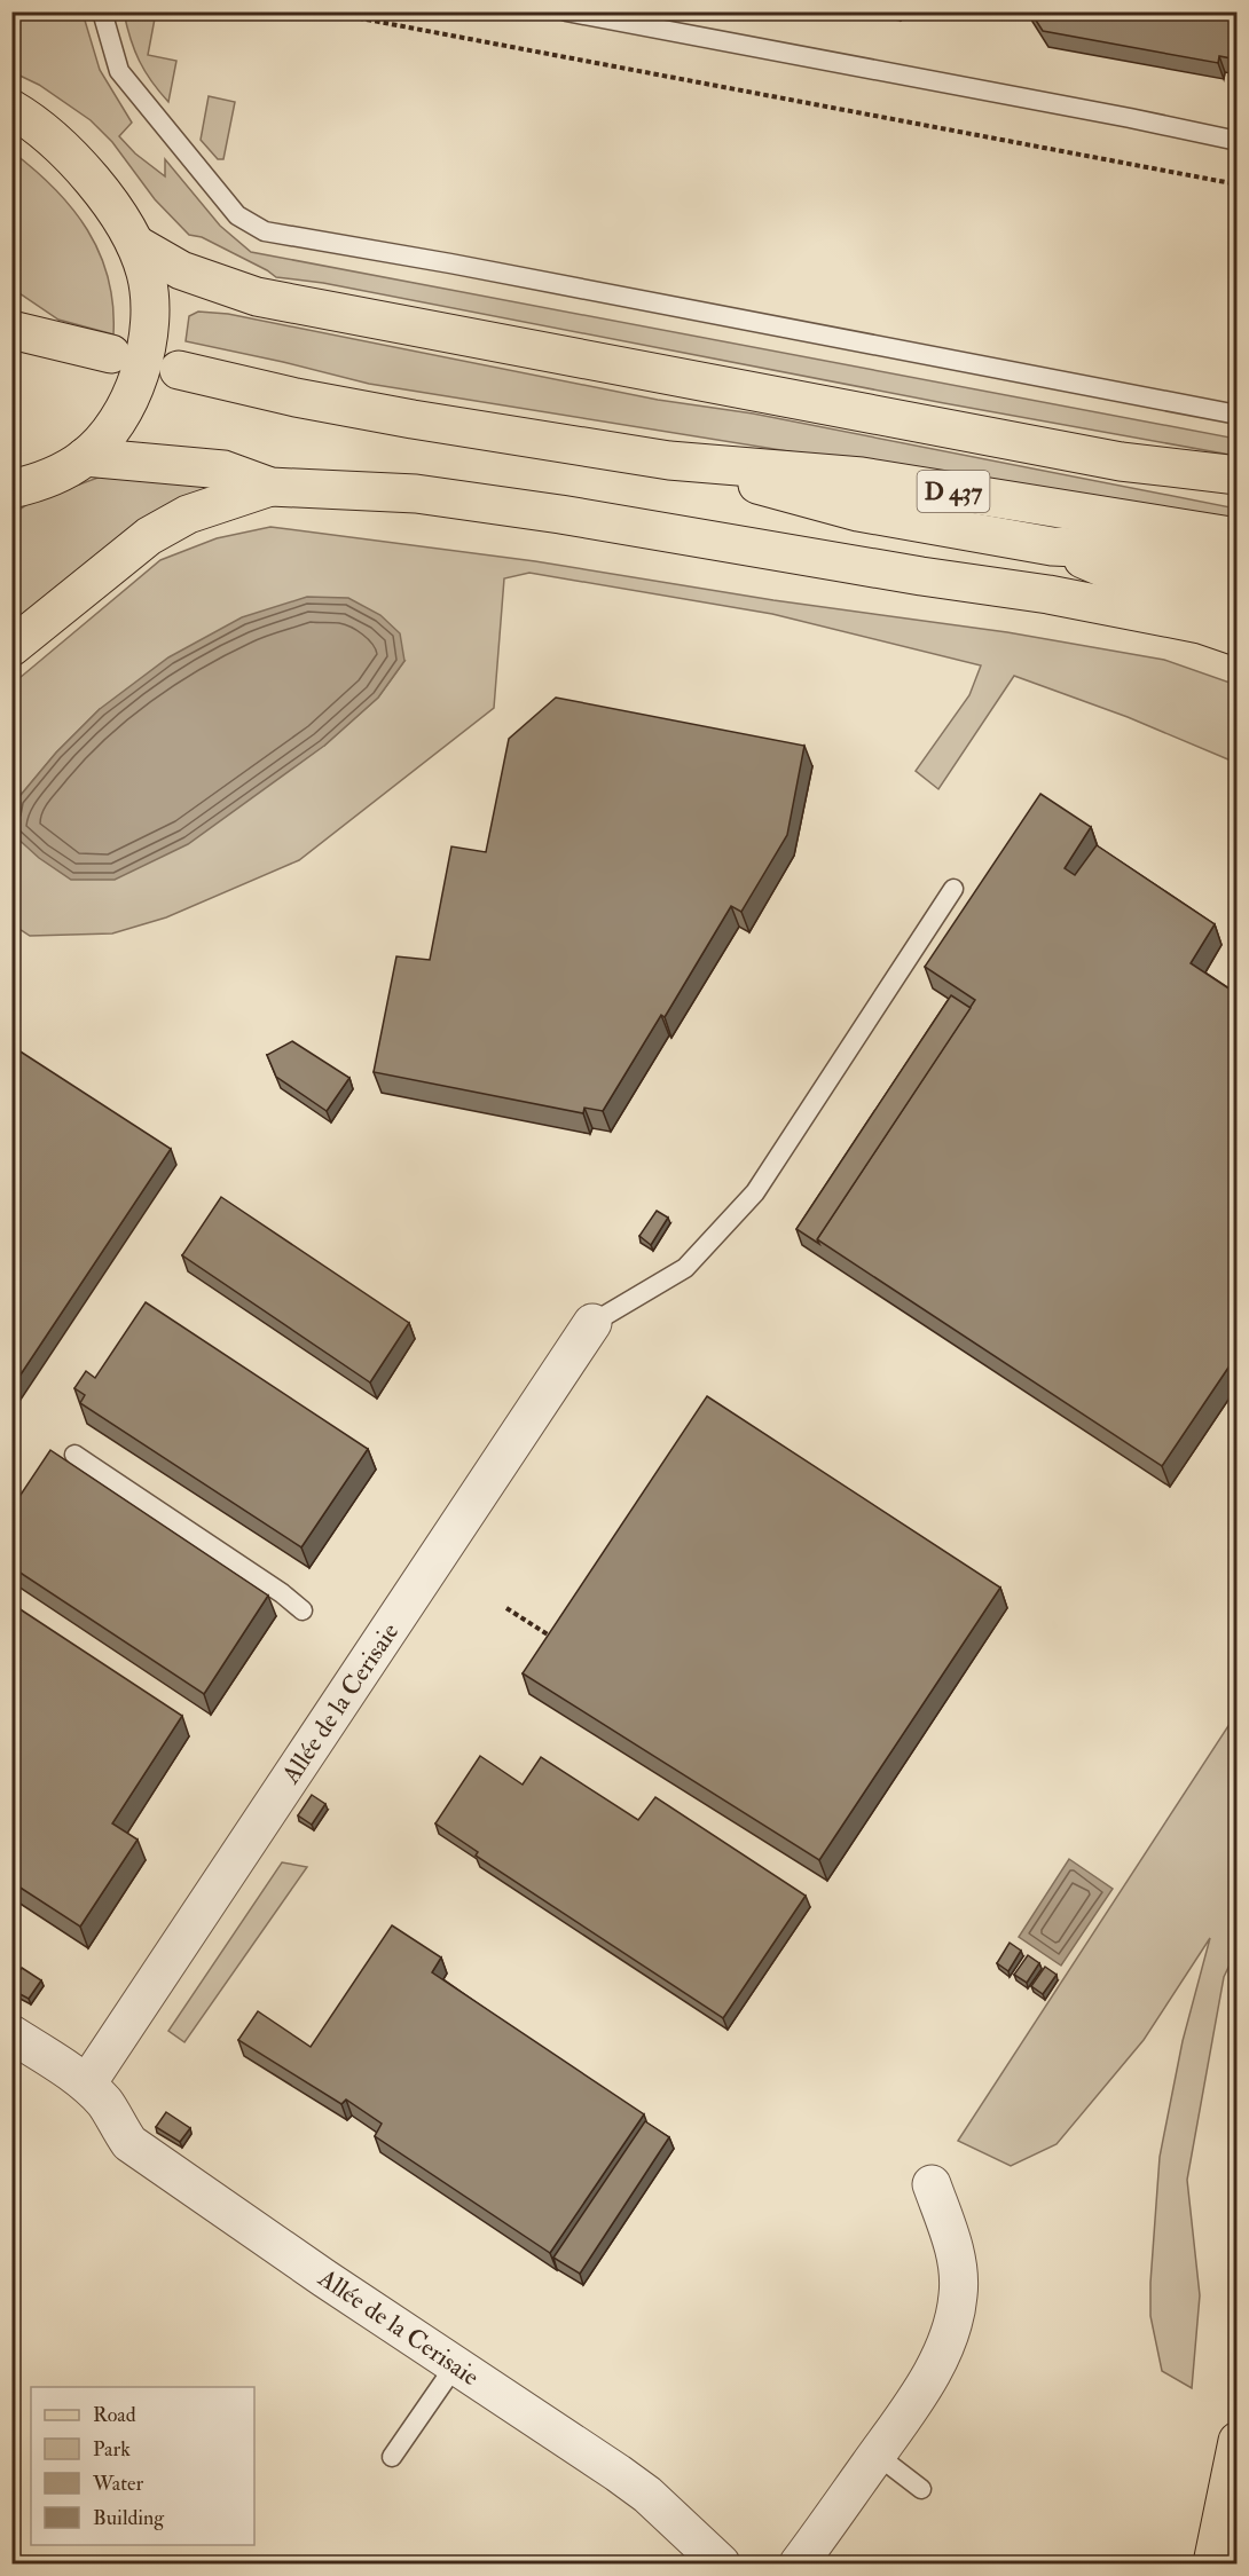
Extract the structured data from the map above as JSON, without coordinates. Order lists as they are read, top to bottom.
{
  "streets": {
    "main road": ["D 437"],
    "street": ["Allée de la Cerisaie"]
  },
  "legend": [
    "Road",
    "Park",
    "Water",
    "Building"
  ]
}
